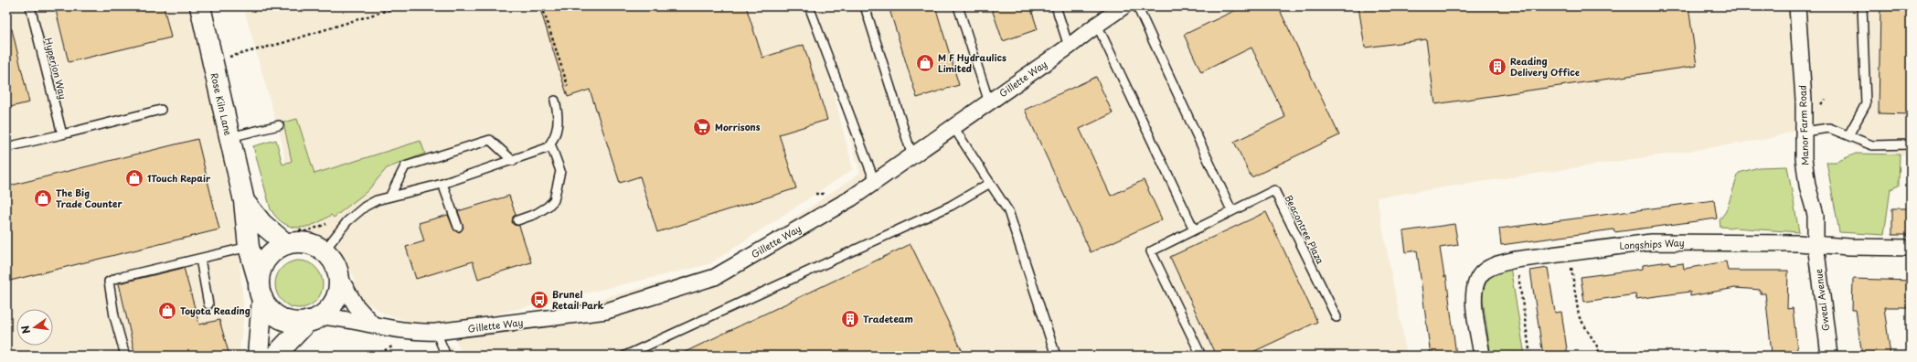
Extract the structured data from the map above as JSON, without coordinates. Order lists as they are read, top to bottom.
{
  "streets": {
    "street": [
      "Gillette Way",
      "Rose Kiln Lane",
      "Manor Farm Road",
      "Longships Way",
      "Gweal Avenue"
    ],
    "lane": ["Hyperion Way", "Beacontree Plaza"]
  },
  "crossings": [
    ["Gillette Way", "Rose Kiln Lane"],
    ["Manor Farm Road", "Longships Way"],
    ["Manor Farm Road", "Gweal Avenue"],
    ["Longships Way", "Gweal Avenue"]
  ],
  "places": {
    "shop": [
      "M F Hydraulics Limited",
      "1Touch Repair",
      "The Big Trade Counter",
      "Toyota Reading"
    ],
    "building": ["Reading Delivery Office", "Tradeteam"],
    "supermarket": ["Morrisons"],
    "bus stop": ["Brunel Retail Park"]
  },
  "north": "left"
}
